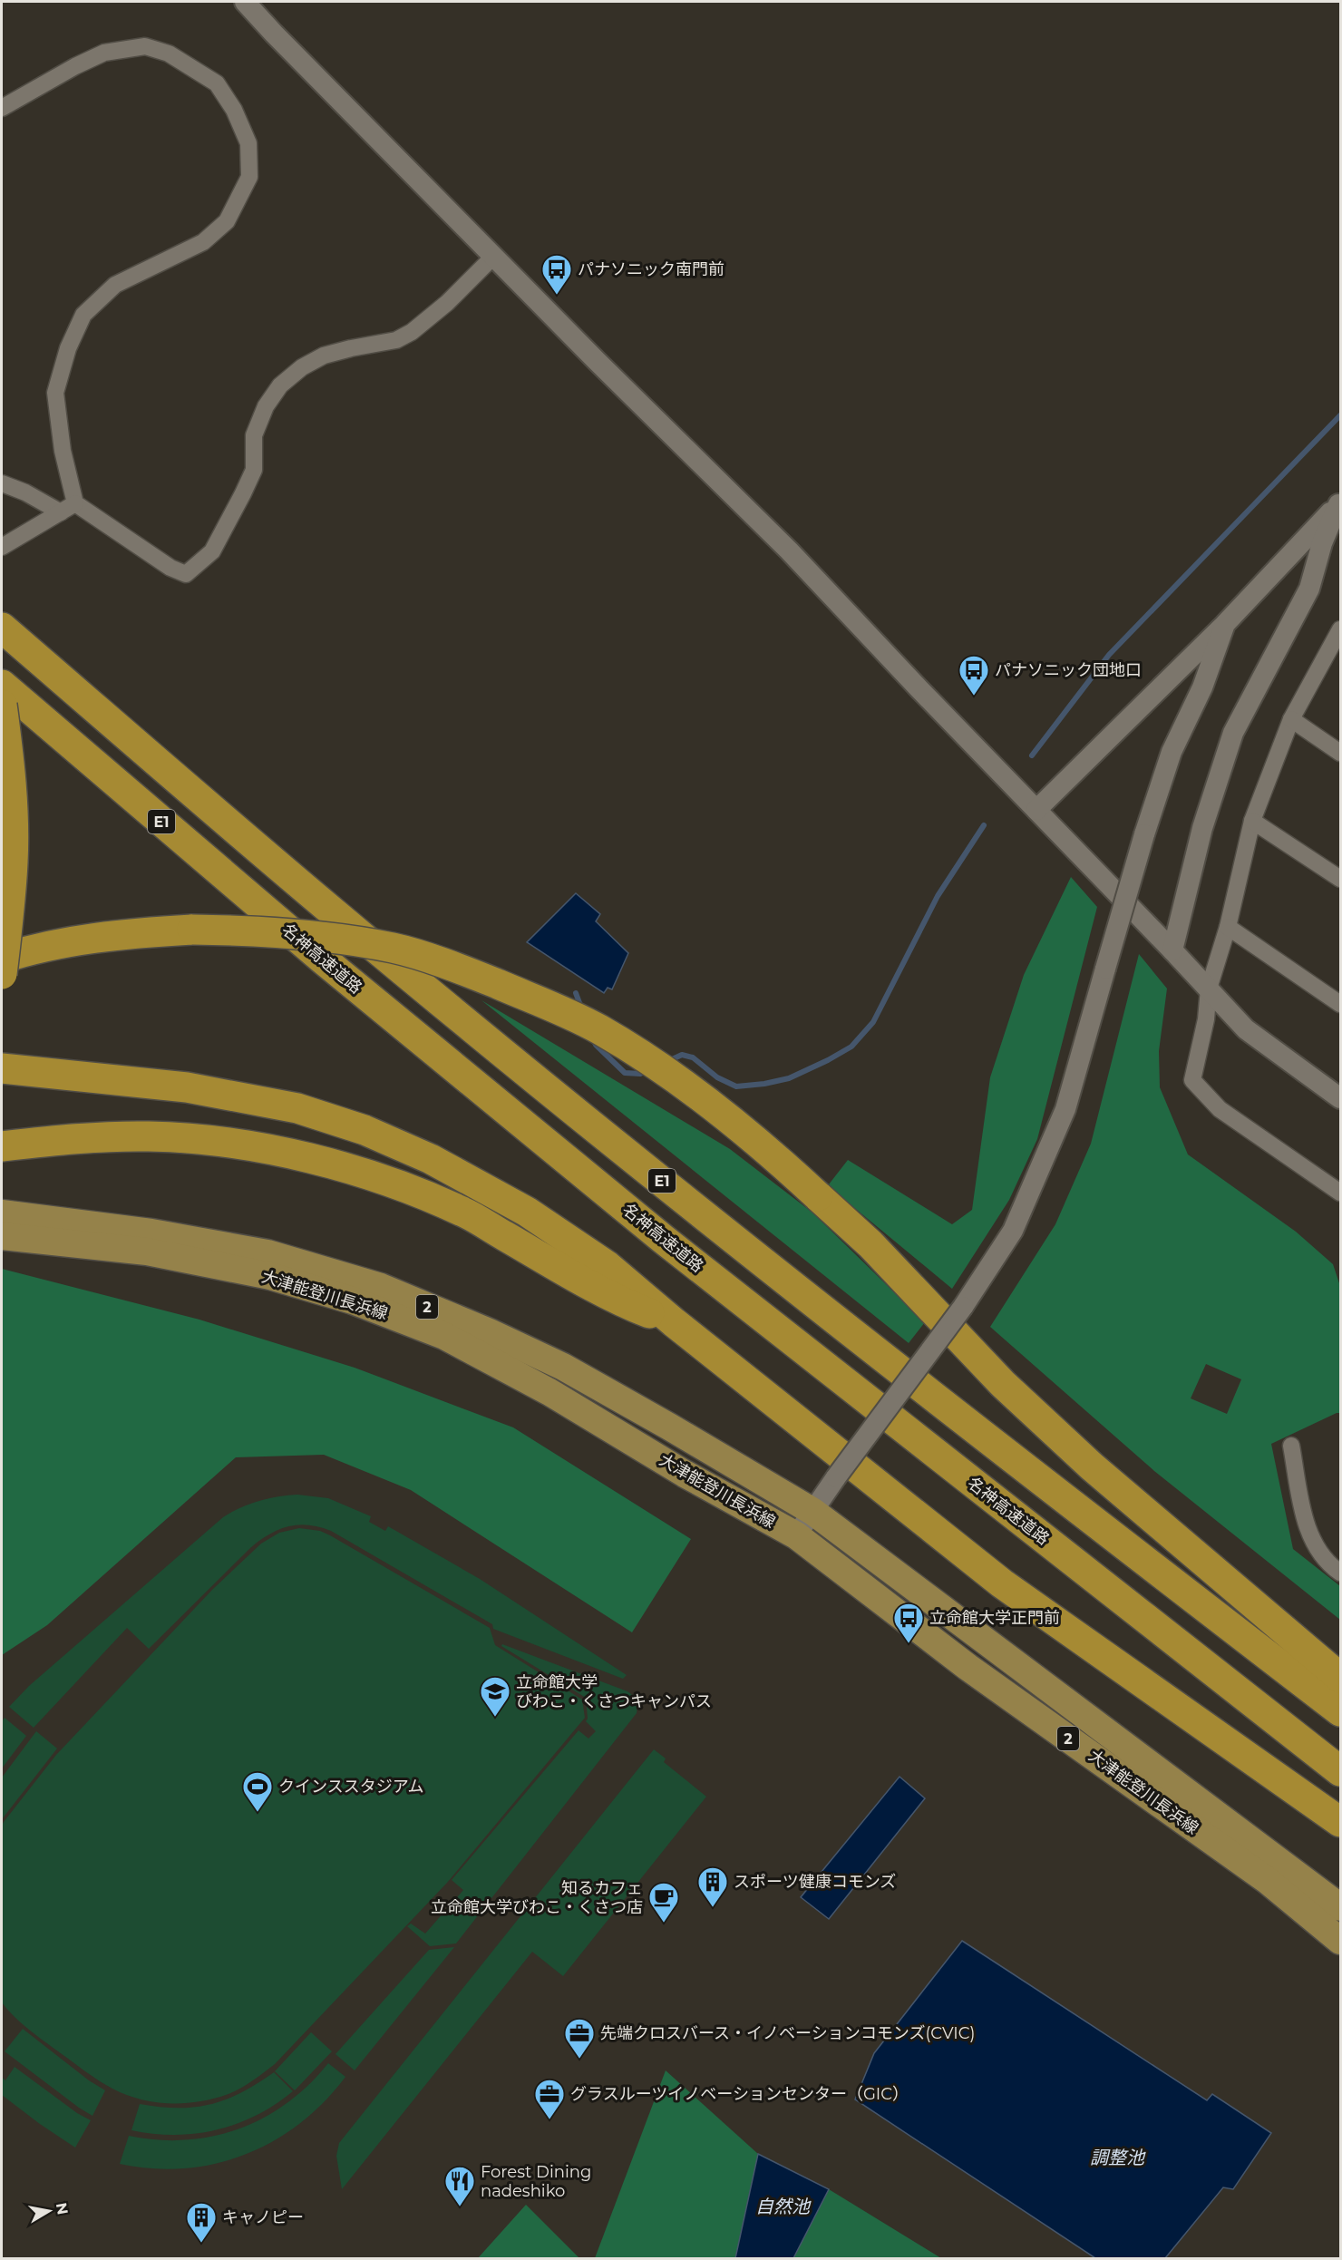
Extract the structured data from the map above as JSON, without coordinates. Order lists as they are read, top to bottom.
{
  "streets": {
    "highway": ["E1", "名神高速道路"],
    "main road": ["大津能登川長浜線", "2"]
  },
  "water": ["調整池", "自然池"],
  "places": {
    "bus stop": ["パナソニック南門前", "パナソニック団地口", "立命館大学正門前"],
    "school or university": ["立命館大学 びわこ・くさつキャンパス"],
    "sports": ["クインススタジアム"],
    "building": ["スポーツ健康コモンズ", "キャノピー"],
    "cafe": ["知るカフェ 立命館大学びわこ・くさつ店"],
    "office": ["先端クロスバース・イノベーションコモンズ(CVIC)", "グラスルーツイノベーションセンター（GIC）"],
    "restaurant": ["Forest Dining nadeshiko"]
  },
  "north": "right"
}
